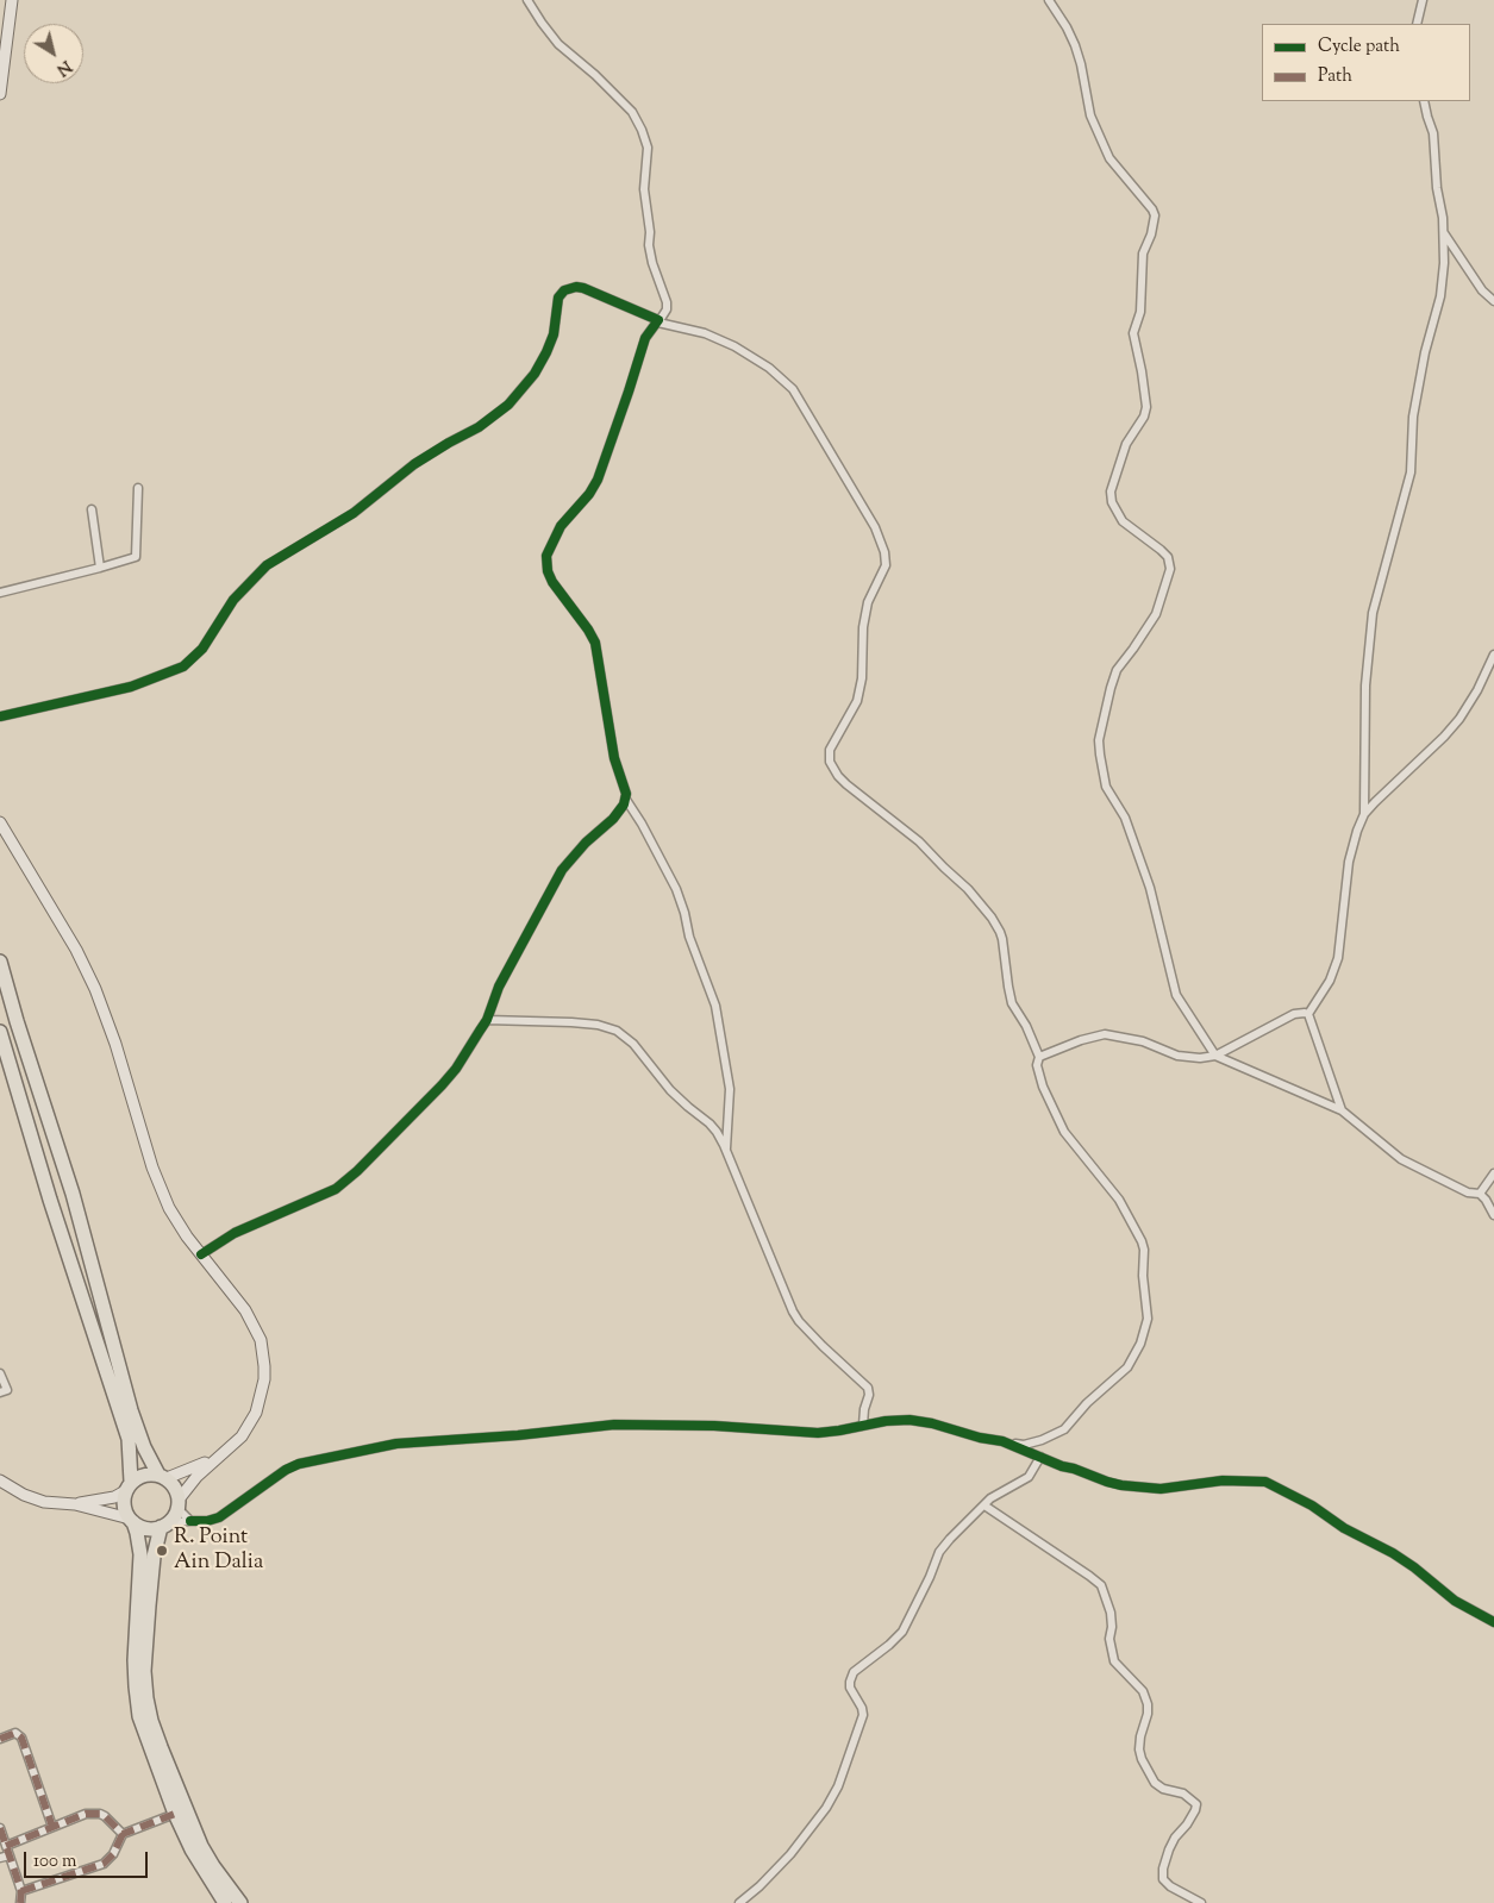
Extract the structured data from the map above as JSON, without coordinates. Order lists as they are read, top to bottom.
{
  "places": ["R. Point Ain Dalia"],
  "legend": ["Cycle path", "Path"],
  "scale_bar": "100 m",
  "north": "bottom right"
}
